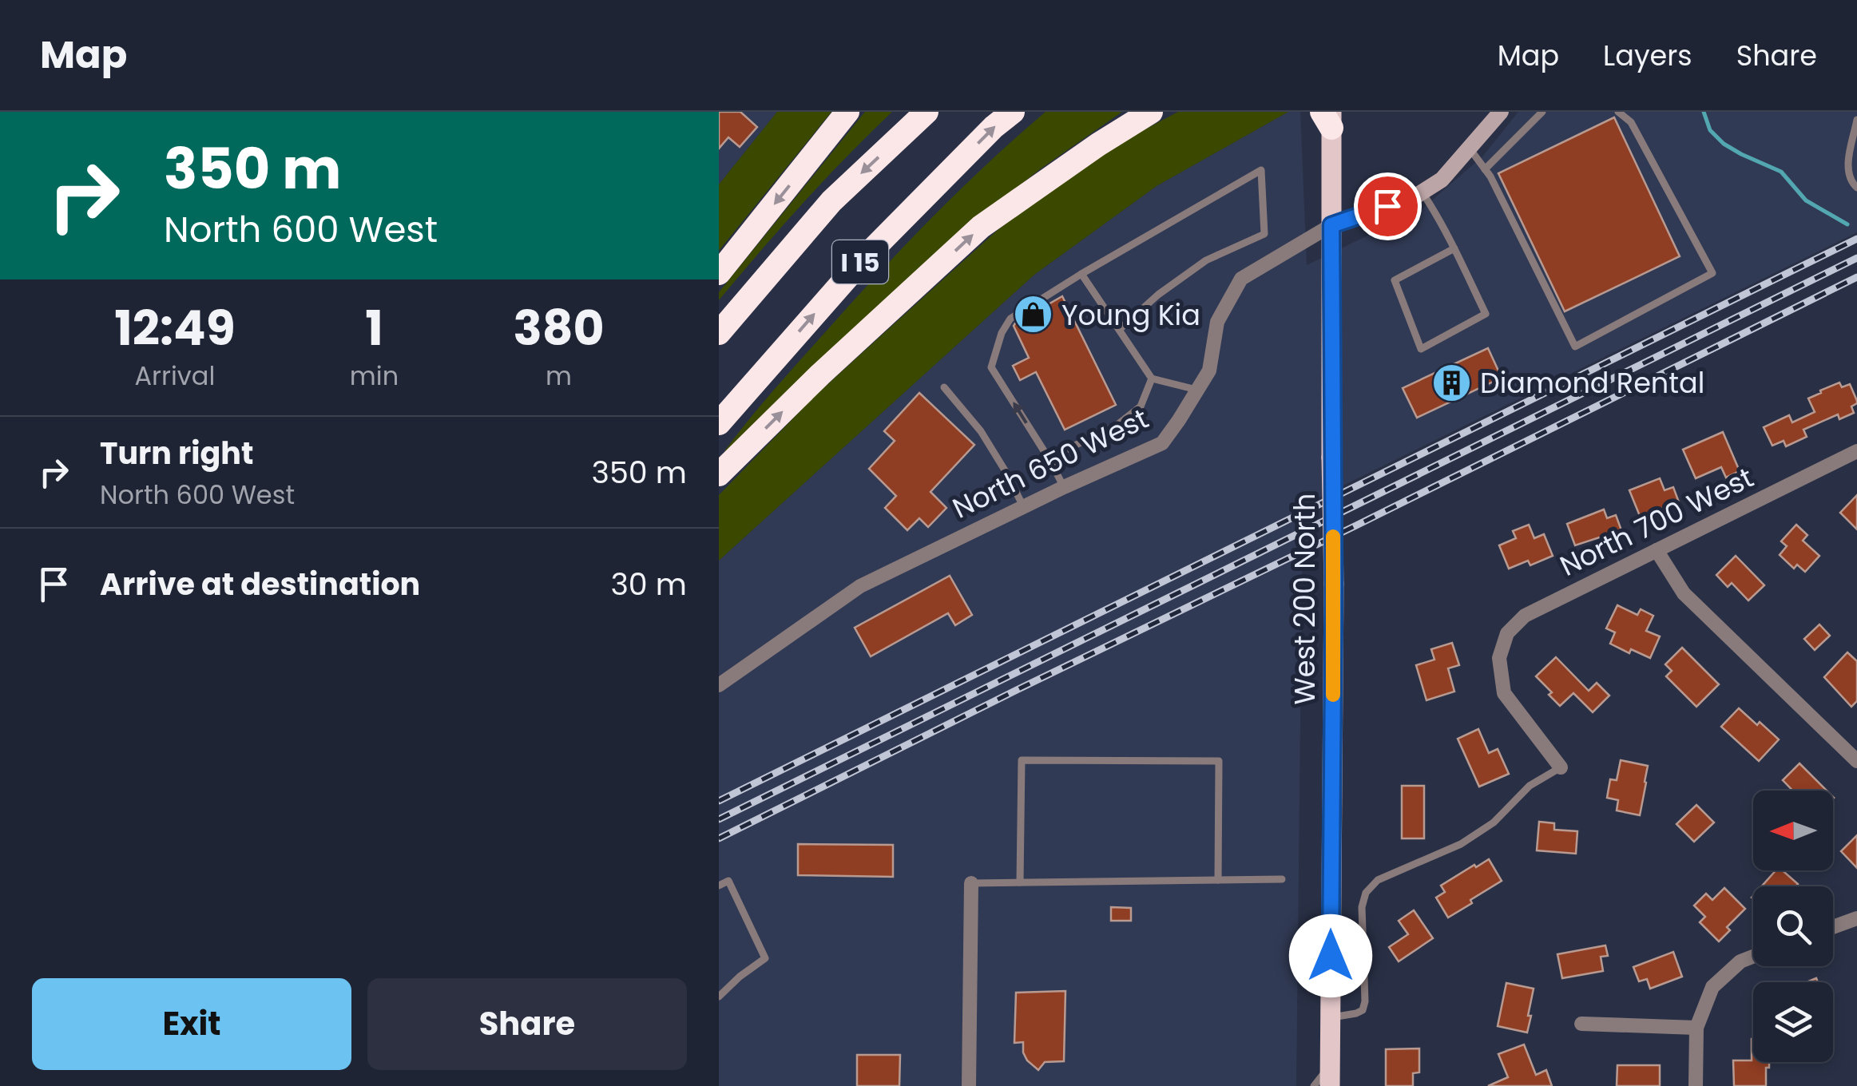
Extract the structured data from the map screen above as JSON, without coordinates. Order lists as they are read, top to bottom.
{
  "streets": {
    "highway": ["I 15"],
    "main road": ["West 200 North"],
    "street": ["North 650 West", "North 700 West"]
  },
  "crossings": [
    ["North 650 West", "West 200 North"]
  ],
  "places": {
    "shop": ["Young Kia"],
    "building": ["Diamond Rental"]
  },
  "north": "left",
  "page": {
    "header": "Map",
    "nav": ["Map", "Layers", "Share"],
    "turn": ["350 m", "North 600 West"],
    "eta": [
      "12:49",
      "Arrival",
      "1",
      "min",
      "380",
      "m"
    ],
    "list": [
      {
        "name": "Turn right",
        "note": "North 600 West",
        "value": "350 m"
      },
      {
        "name": "Arrive at destination",
        "value": "30 m"
      }
    ],
    "buttons": ["Exit", "Share"]
  }
}
